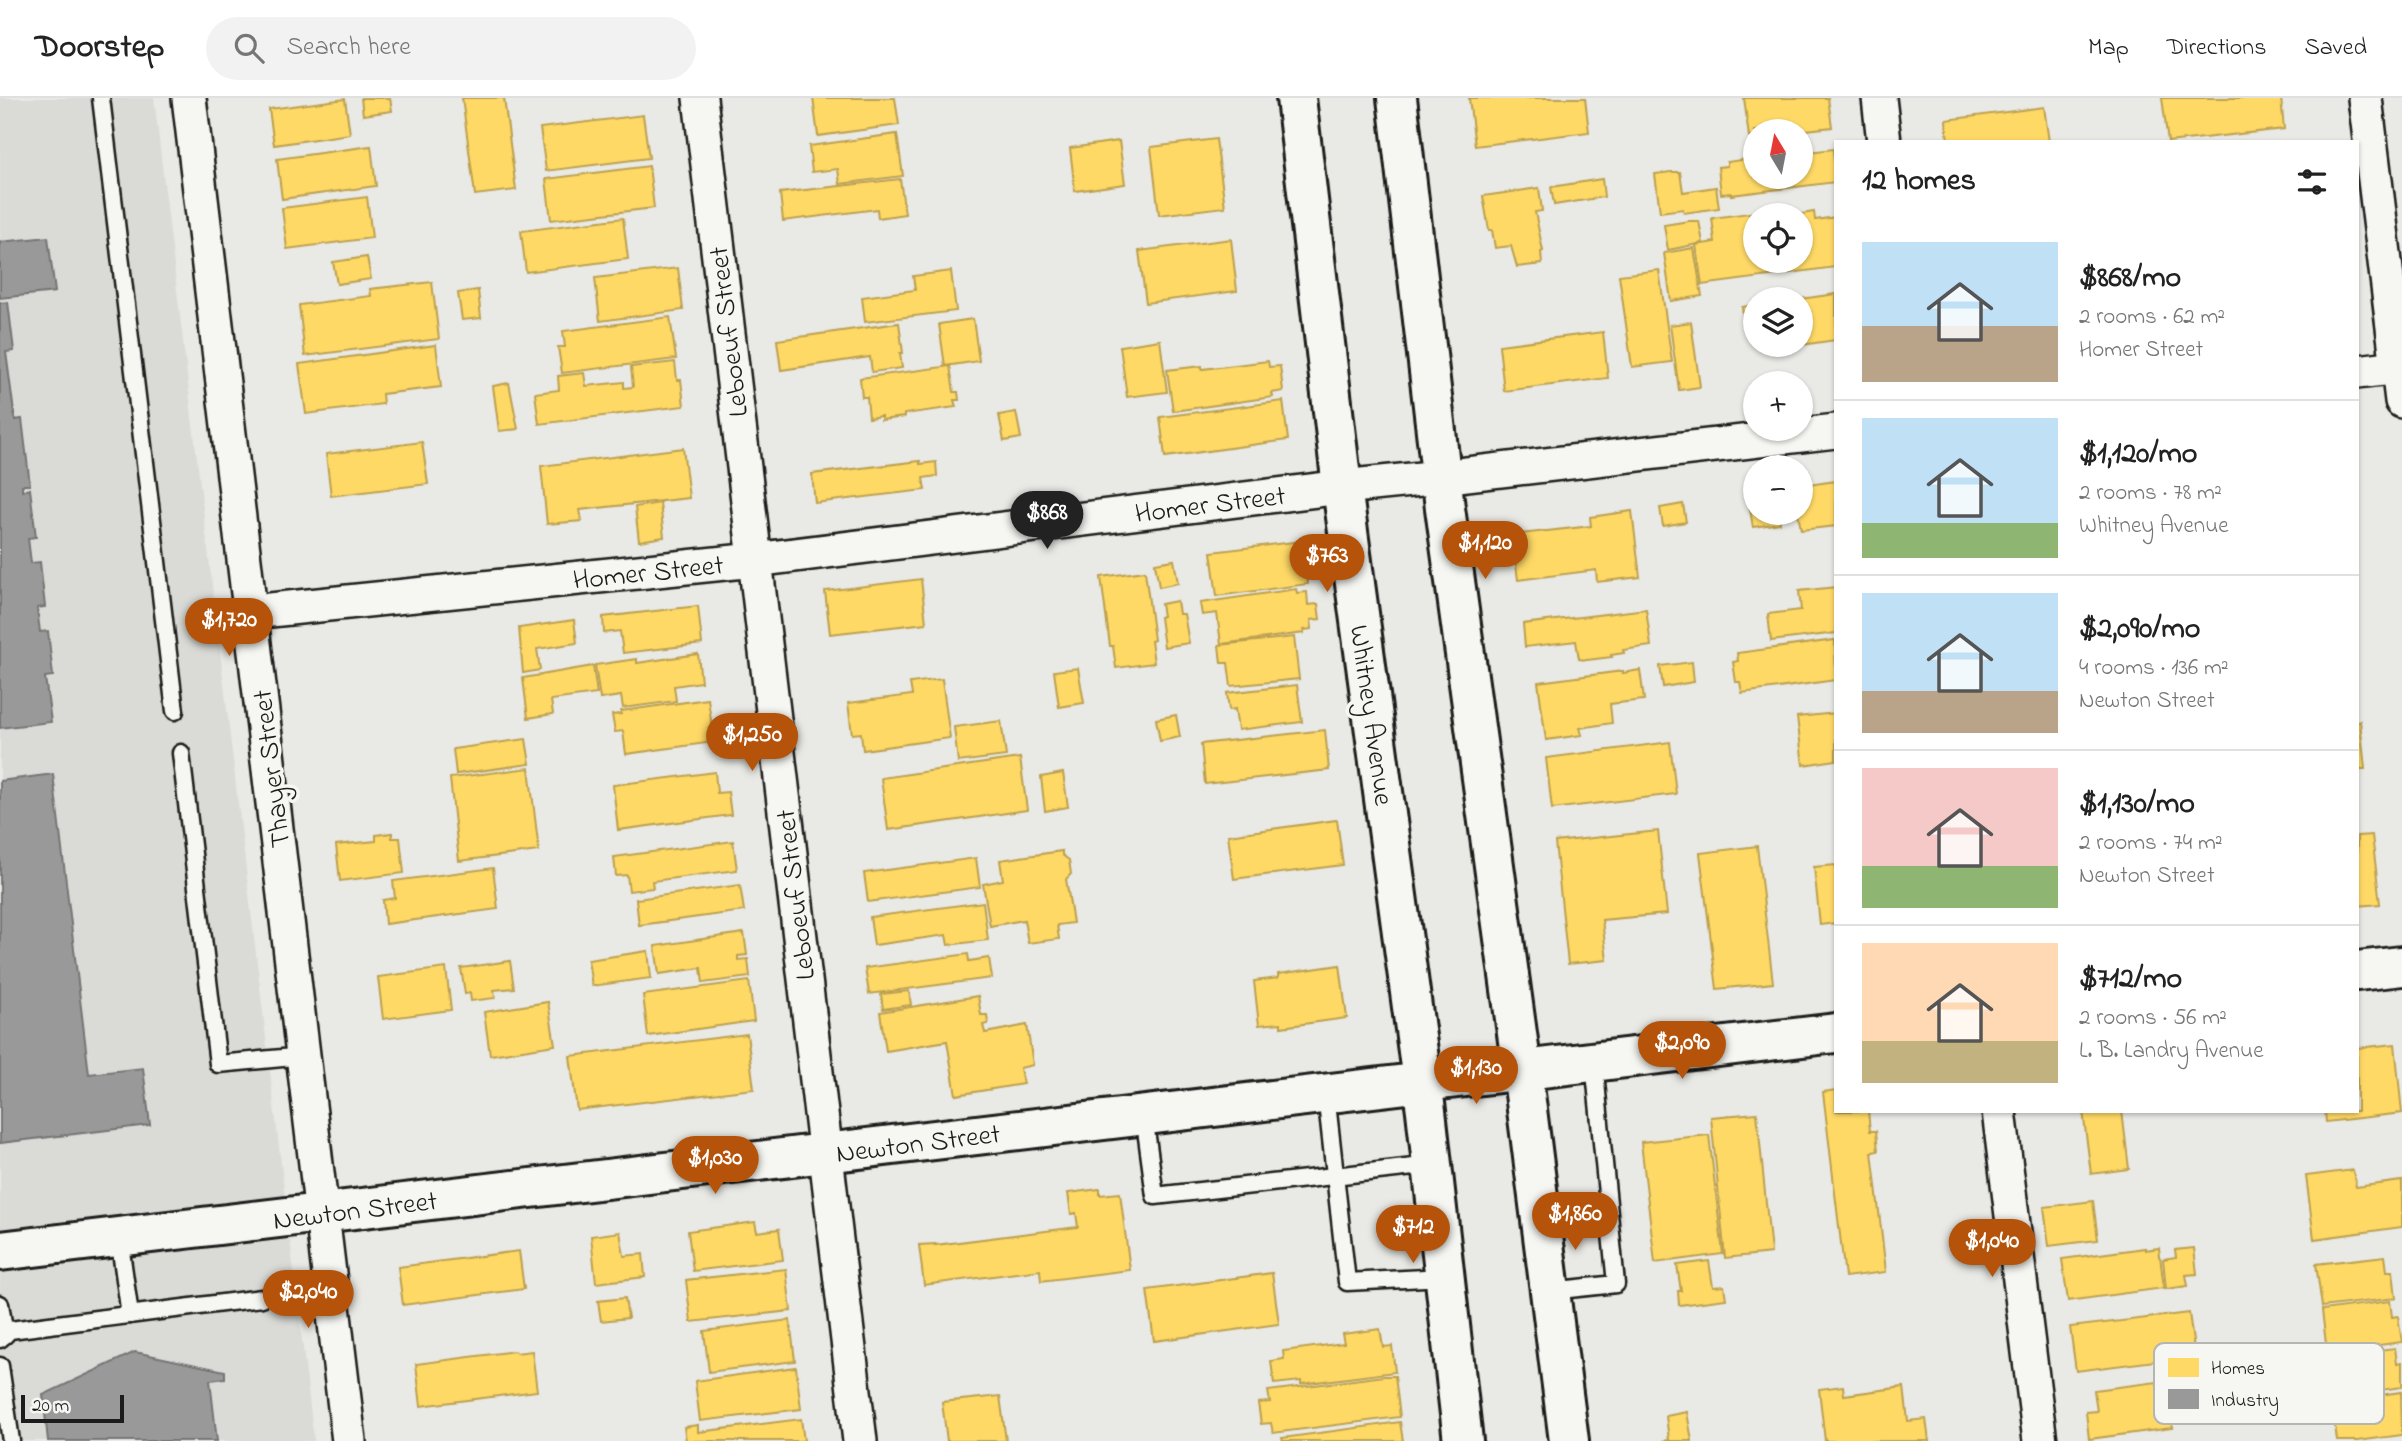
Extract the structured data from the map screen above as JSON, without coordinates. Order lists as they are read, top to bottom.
{
  "streets": {
    "street": [
      "Leboeuf Street",
      "Homer Street",
      "Whitney Avenue",
      "Thayer Street",
      "Newton Street"
    ]
  },
  "crossings": [
    ["Leboeuf Street", "Homer Street"],
    ["Leboeuf Street", "Newton Street"],
    ["Homer Street", "Whitney Avenue"],
    ["Homer Street", "Thayer Street"],
    ["Whitney Avenue", "Newton Street"],
    ["Thayer Street", "Newton Street"]
  ],
  "legend": ["Homes", "Industry"],
  "scale_bar": "20 m",
  "north": "top",
  "page": {
    "header": "Doorstep",
    "search": "Search here",
    "nav": ["Map", "Directions", "Saved"],
    "map_buttons": ["+", "−"],
    "heading": "12 homes",
    "list": [
      {
        "name": "$868/mo",
        "note": "2 rooms · 62 m² · Homer Street"
      },
      {
        "name": "$1,120/mo",
        "note": "2 rooms · 78 m² · Whitney Avenue"
      },
      {
        "name": "$2,090/mo",
        "note": "4 rooms · 136 m² · Newton Street"
      },
      {
        "name": "$1,130/mo",
        "note": "2 rooms · 74 m² · Newton Street"
      },
      {
        "name": "$712/mo",
        "note": "2 rooms · 56 m² · L. B. Landry Avenue"
      }
    ],
    "price": [
      "$868",
      "$1,120",
      "$763",
      "$1,720",
      "$1,250",
      "$2,090",
      "$1,130",
      "$1,030",
      "$1,860",
      "$712",
      "$1,040",
      "$2,040"
    ],
    "scale": "20 m"
  }
}
